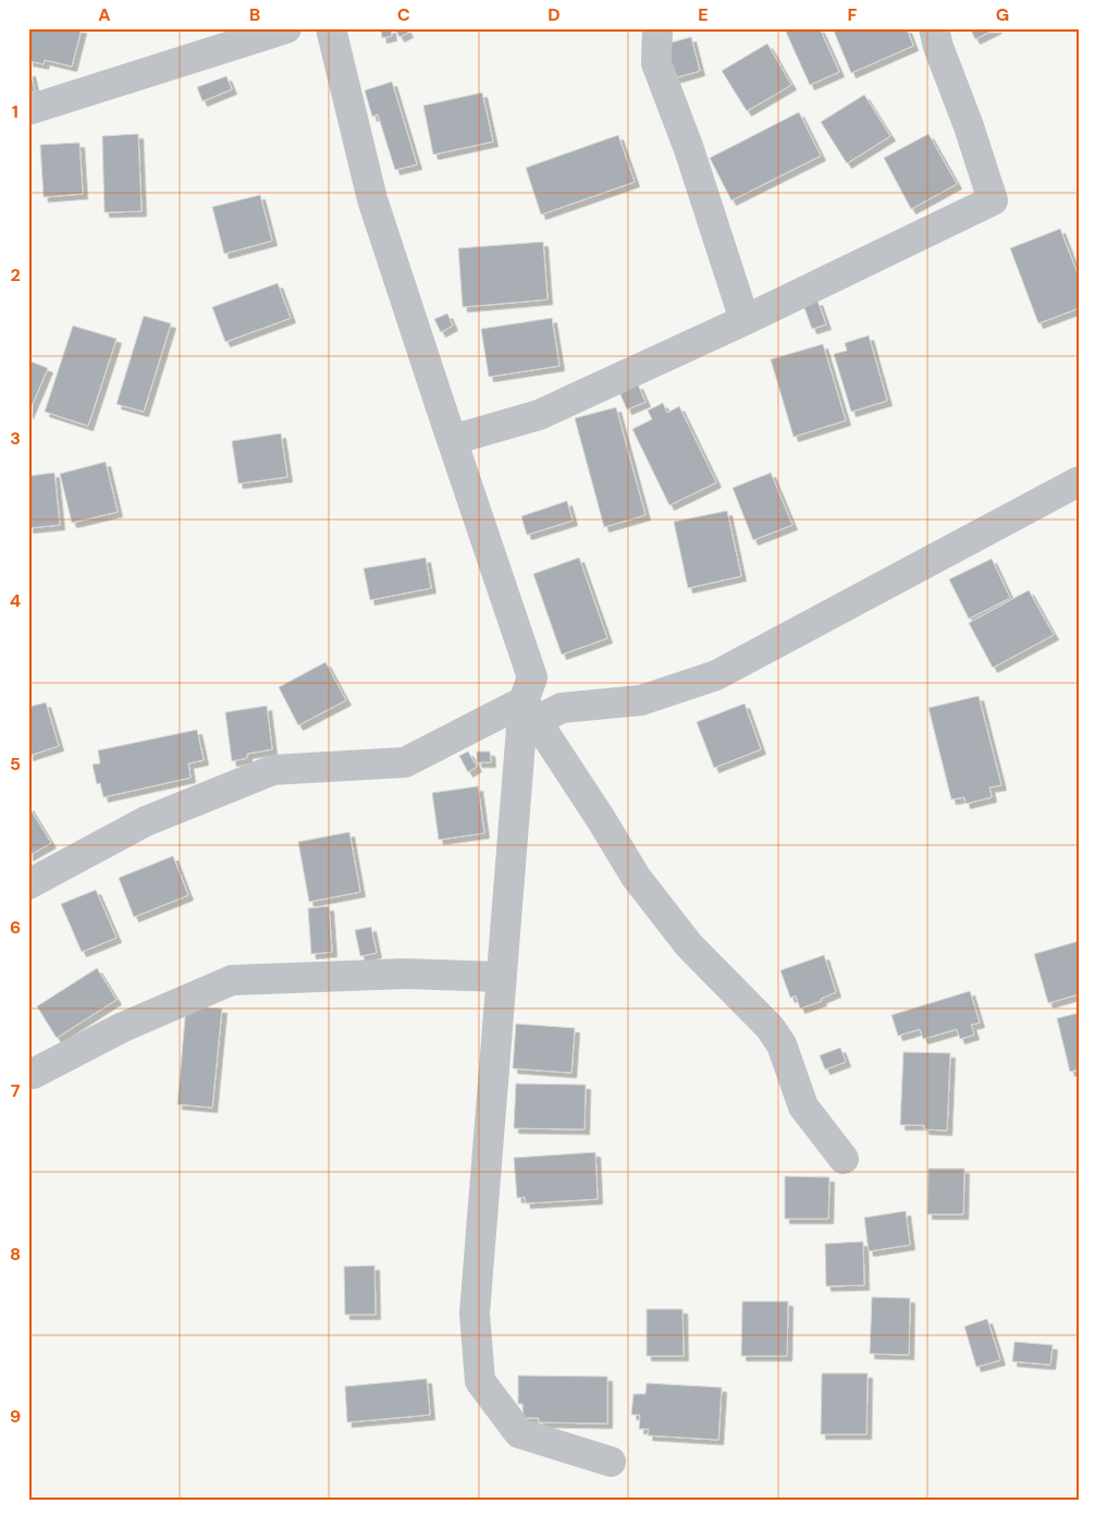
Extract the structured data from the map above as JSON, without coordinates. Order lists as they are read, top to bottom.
{
  "grid": {
    "columns": [
      "A",
      "B",
      "C",
      "D",
      "E",
      "F",
      "G"
    ],
    "rows": [
      "1",
      "2",
      "3",
      "4",
      "5",
      "6",
      "7",
      "8",
      "9"
    ]
  }
}
